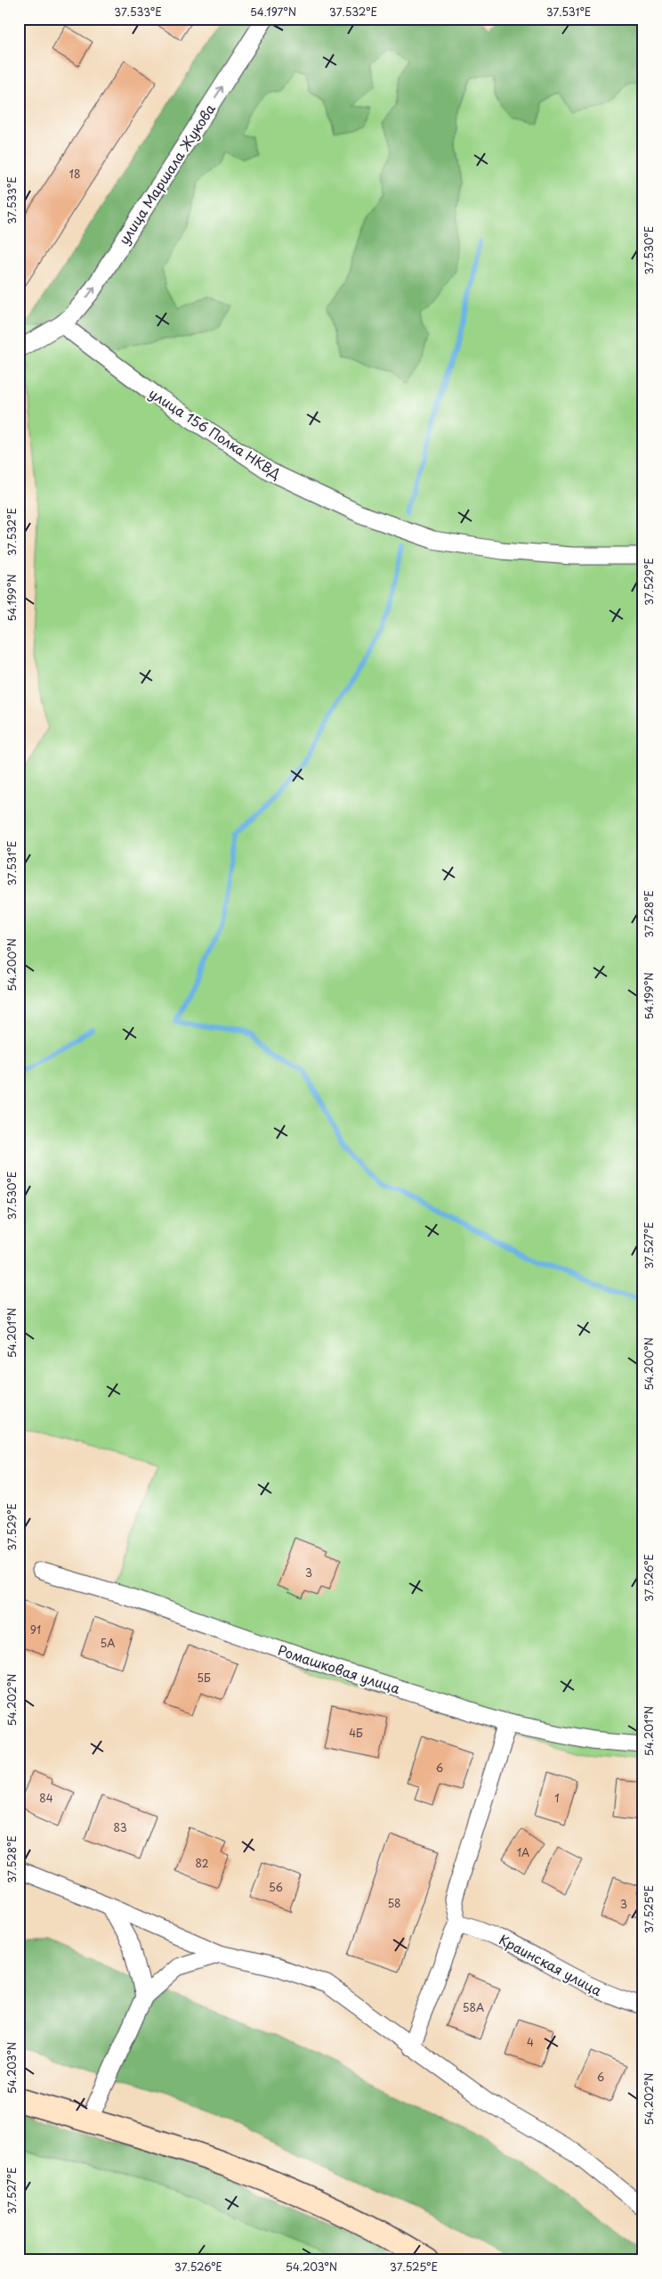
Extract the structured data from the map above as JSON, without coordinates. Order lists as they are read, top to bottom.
{
  "streets": {
    "street": [
      "улица Маршала Жукова",
      "улица 156 Полка НКВД",
      "Ромашковая улица",
      "Краинская улица"
    ]
  },
  "crossings": [
    ["улица Маршала Жукова", "улица 156 Полка НКВД"]
  ],
  "one_way": ["улица Маршала Жукова"],
  "house_numbers": [
    "18",
    "3",
    "91",
    "5А",
    "5Б",
    "4Б",
    "6",
    "84",
    "1",
    "83",
    "1А",
    "82",
    "56",
    "58",
    "3",
    "58А",
    "4",
    "6"
  ],
  "coordinates": [
    "37.533°E",
    "54.197°N",
    "37.532°E",
    "37.531°E",
    "37.530°E",
    "37.529°E",
    "54.199°N",
    "37.528°E",
    "54.200°N",
    "37.527°E",
    "54.201°N",
    "37.526°E",
    "54.202°N",
    "37.525°E",
    "54.203°N"
  ]
}
